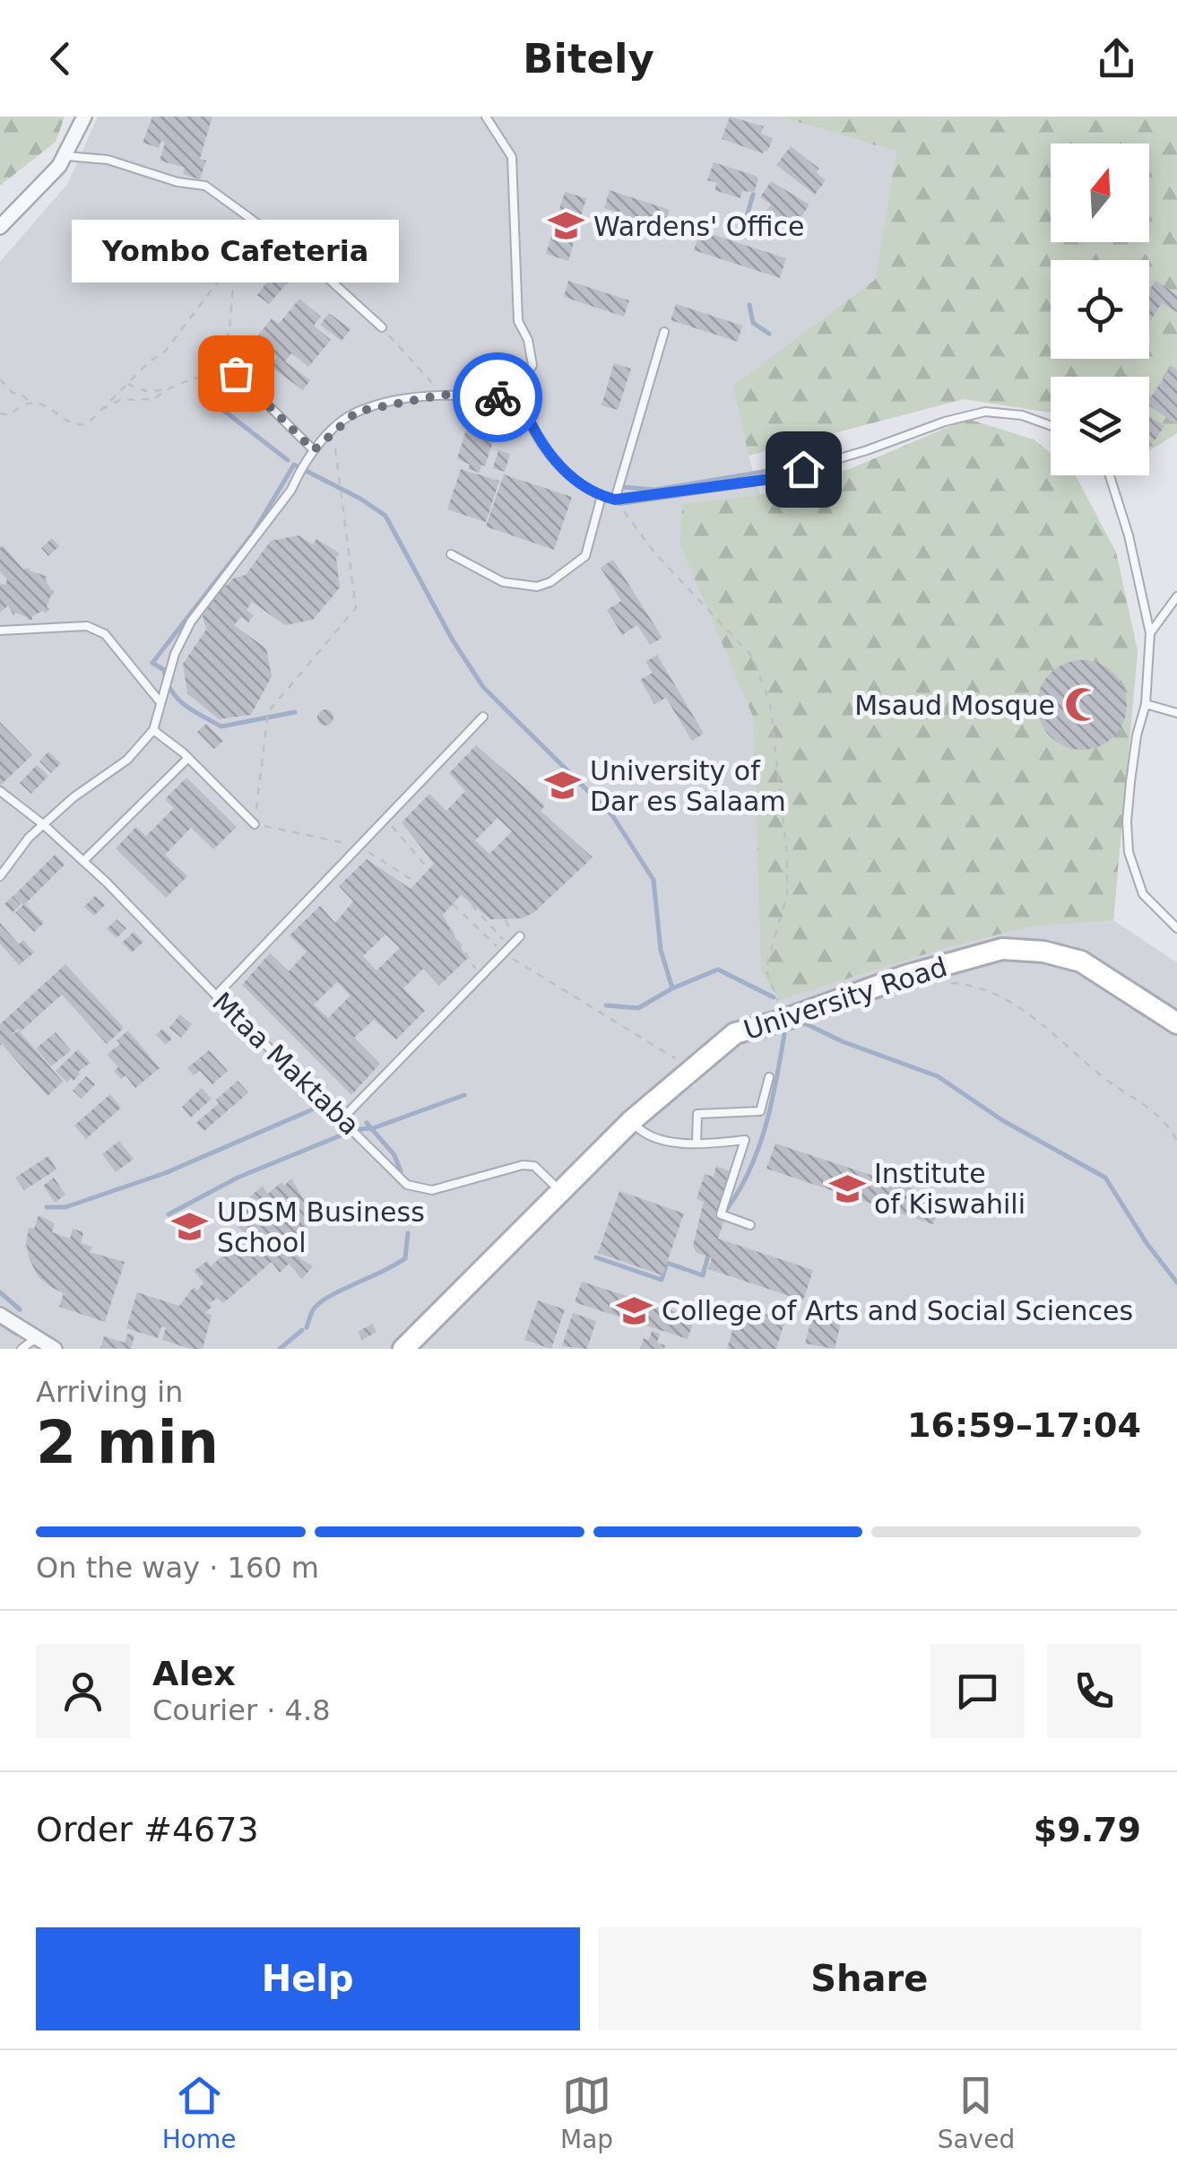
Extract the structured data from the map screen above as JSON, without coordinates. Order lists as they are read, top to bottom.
{
  "streets": {
    "street": ["University Road"],
    "lane": ["Mtaa Maktaba"]
  },
  "crossings": [
    ["University Road", "Mtaa Maktaba"]
  ],
  "places": {
    "school or university": [
      "Wardens' Office",
      "University of Dar es Salaam",
      "Institute of Kiswahili",
      "UDSM Business School",
      "College of Arts and Social Sciences"
    ],
    "other": ["Yombo Cafeteria"],
    "mosque": ["Msaud Mosque"]
  },
  "north": "top",
  "page": {
    "header": "Bitely",
    "bubble": "Yombo Cafeteria",
    "heading": ["2 min", "Arriving in", "16:59–17:04"],
    "panel": [
      "Alex",
      "Courier · 4.8",
      "Order #4673",
      "$9.79"
    ],
    "bar": "On the way · 160 m",
    "buttons": ["Help", "Share"],
    "tabs": ["Home", "Map", "Saved"]
  }
}
